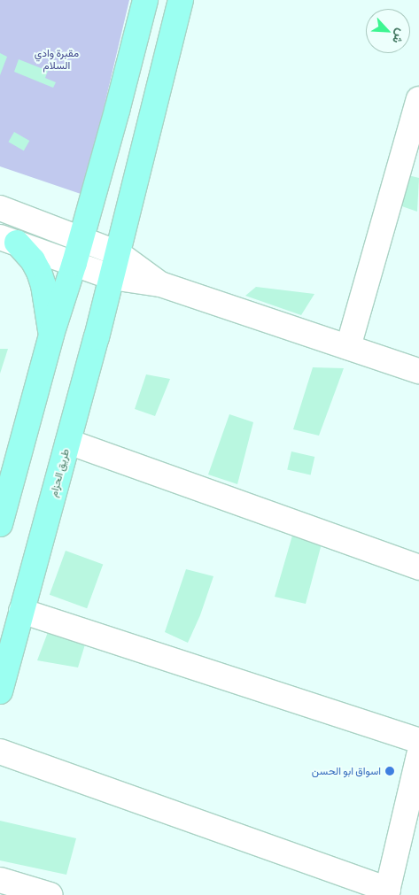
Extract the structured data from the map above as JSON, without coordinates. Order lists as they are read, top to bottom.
{
  "streets": {
    "main road": ["طريق الحزام"]
  },
  "parks": ["مقبرة وادي السلام"],
  "places": ["اسواق ابو الحسن"],
  "north": "bottom right"
}
